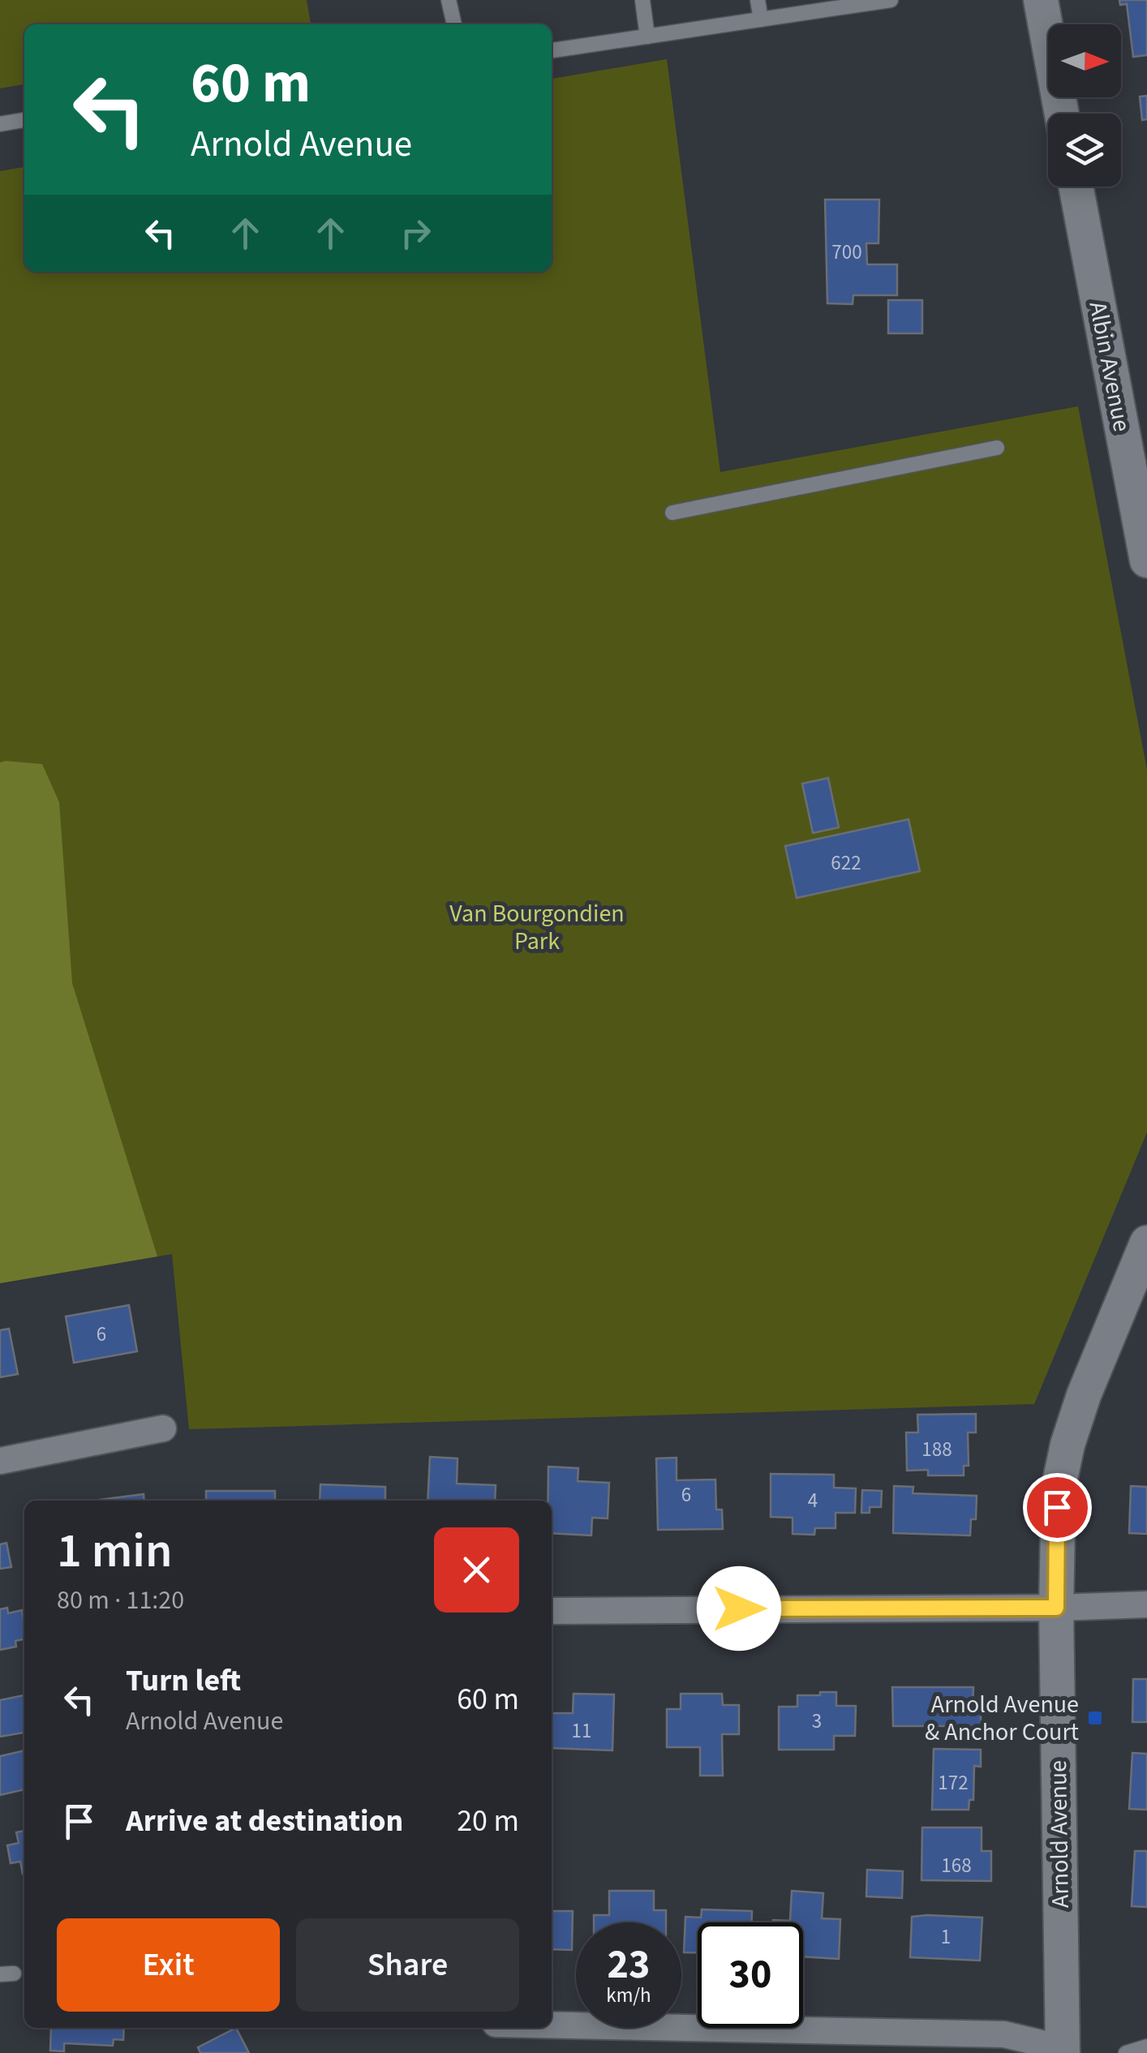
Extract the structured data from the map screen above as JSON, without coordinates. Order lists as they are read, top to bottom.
{
  "streets": {
    "street": ["Albin Avenue", "Arnold Avenue"]
  },
  "parks": ["Van Bourgondien Park"],
  "places": {
    "transit": ["Arnold Avenue & Anchor Court"]
  },
  "house_numbers": [
    "700",
    "622",
    "6",
    "188",
    "6",
    "4",
    "3",
    "11",
    "172",
    "168",
    "1"
  ],
  "north": "right",
  "page": {
    "turn": ["60 m", "Arnold Avenue"],
    "heading": ["1 min", "80 m · 11:20"],
    "list": [
      {
        "name": "Turn left",
        "note": "Arnold Avenue",
        "value": "60 m"
      },
      {
        "name": "Arrive at destination",
        "value": "20 m"
      }
    ],
    "buttons": ["Exit", "Share"],
    "speed": "23 km/h",
    "limit": "30"
  }
}
